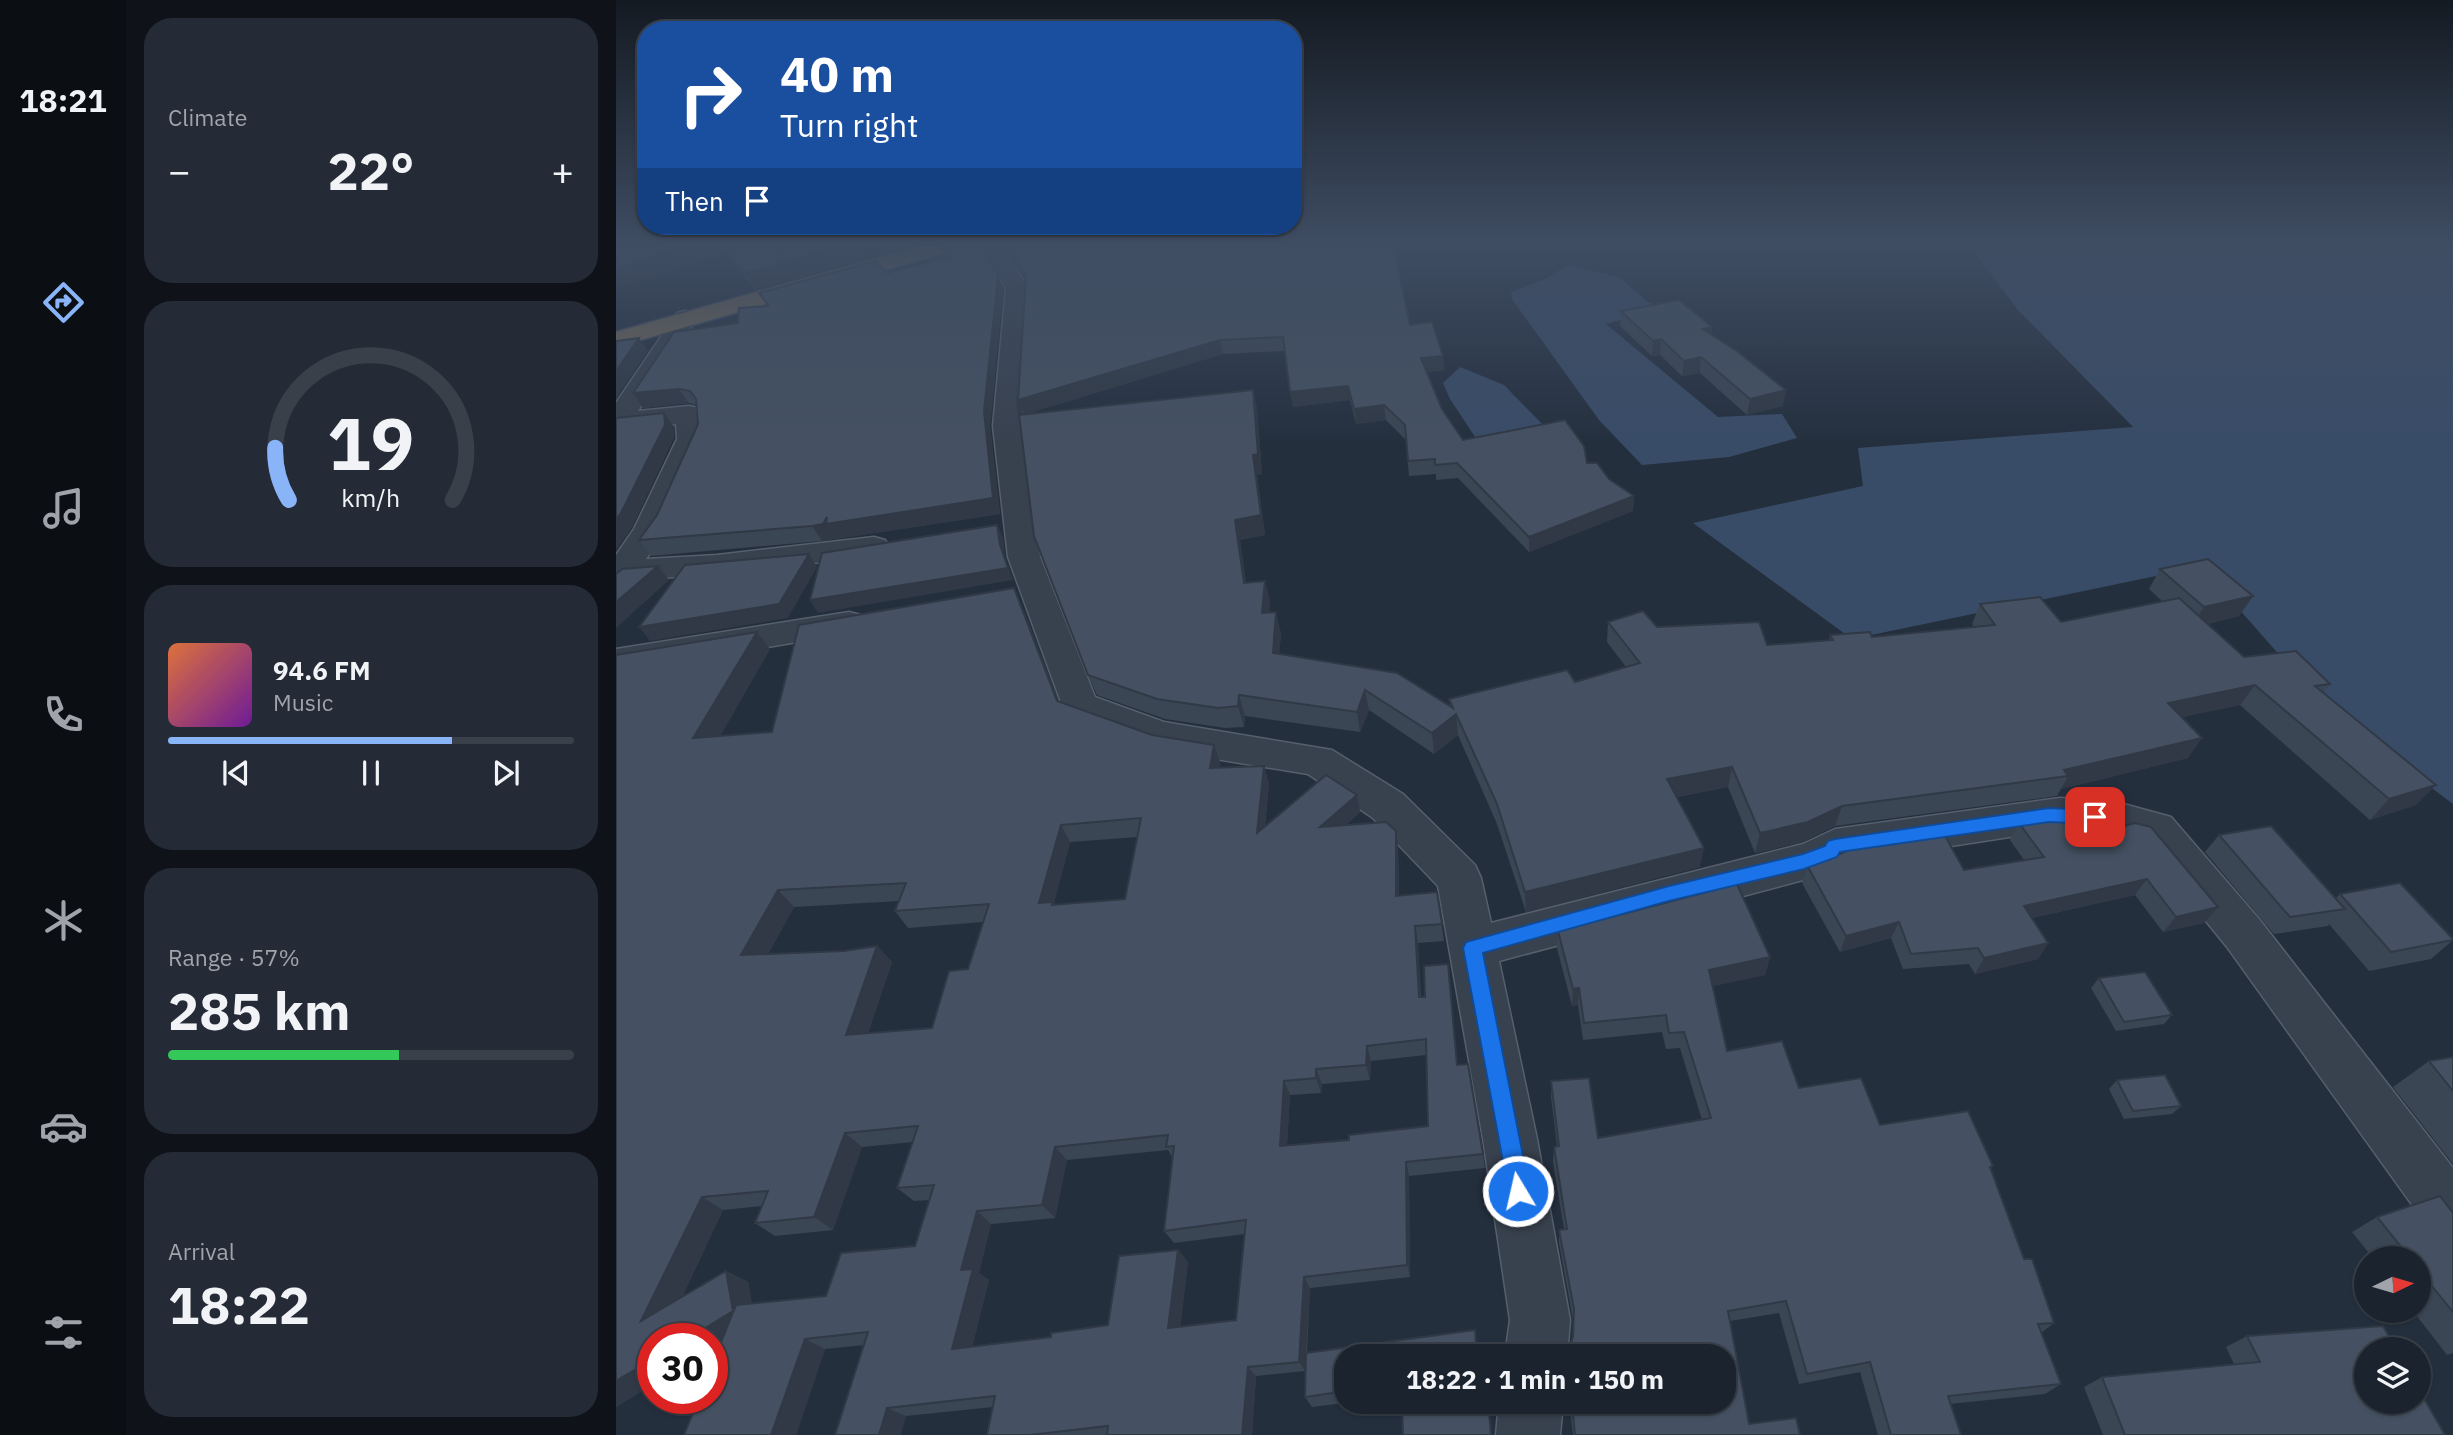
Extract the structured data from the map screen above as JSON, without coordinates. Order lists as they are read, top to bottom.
{
  "north": "right",
  "page": {
    "tabs": "18:21",
    "tile": [
      "Climate",
      ["Range · 57%", "285 km"],
      ["Arrival", "18:22"]
    ],
    "turn": ["40 m", "Turn right"],
    "heat": ["−", "22°", "+"],
    "then": "Then",
    "song": ["94.6 FM", "Music"],
    "limit": "30",
    "trip": "18:22 · 1 min · 150 m",
    "gauge": ["19", "km/h"]
  }
}
